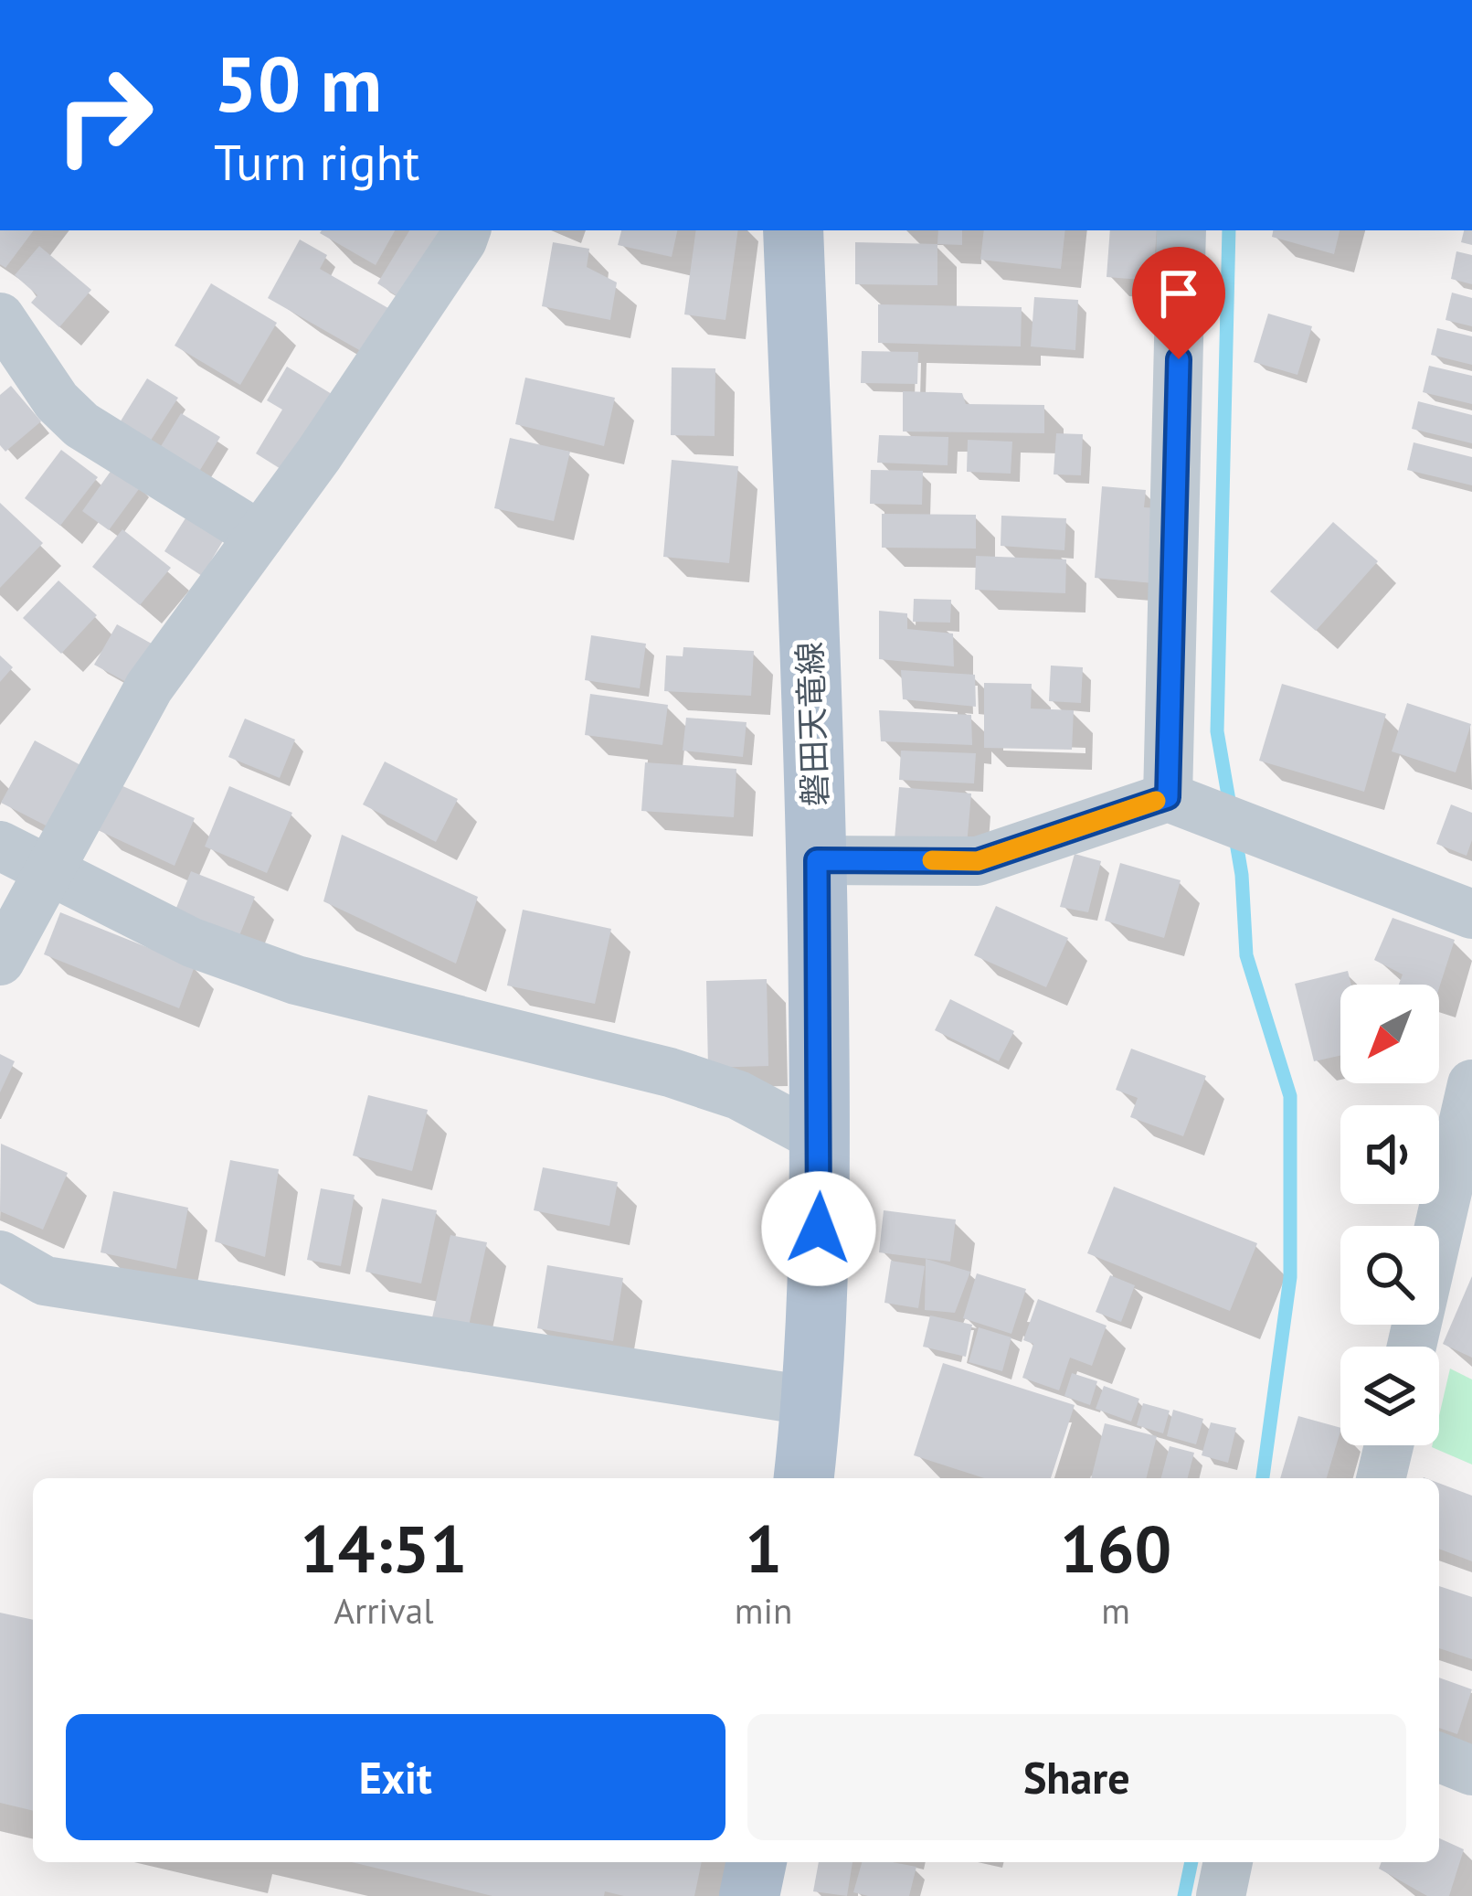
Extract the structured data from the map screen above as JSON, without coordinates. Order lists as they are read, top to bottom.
{
  "streets": {
    "main road": ["磐田天竜線"]
  },
  "north": "bottom left",
  "page": {
    "turn": ["50 m", "Turn right"],
    "eta": [
      "14:51",
      "Arrival",
      "1",
      "min",
      "160",
      "m"
    ],
    "buttons": ["Exit", "Share"]
  }
}
